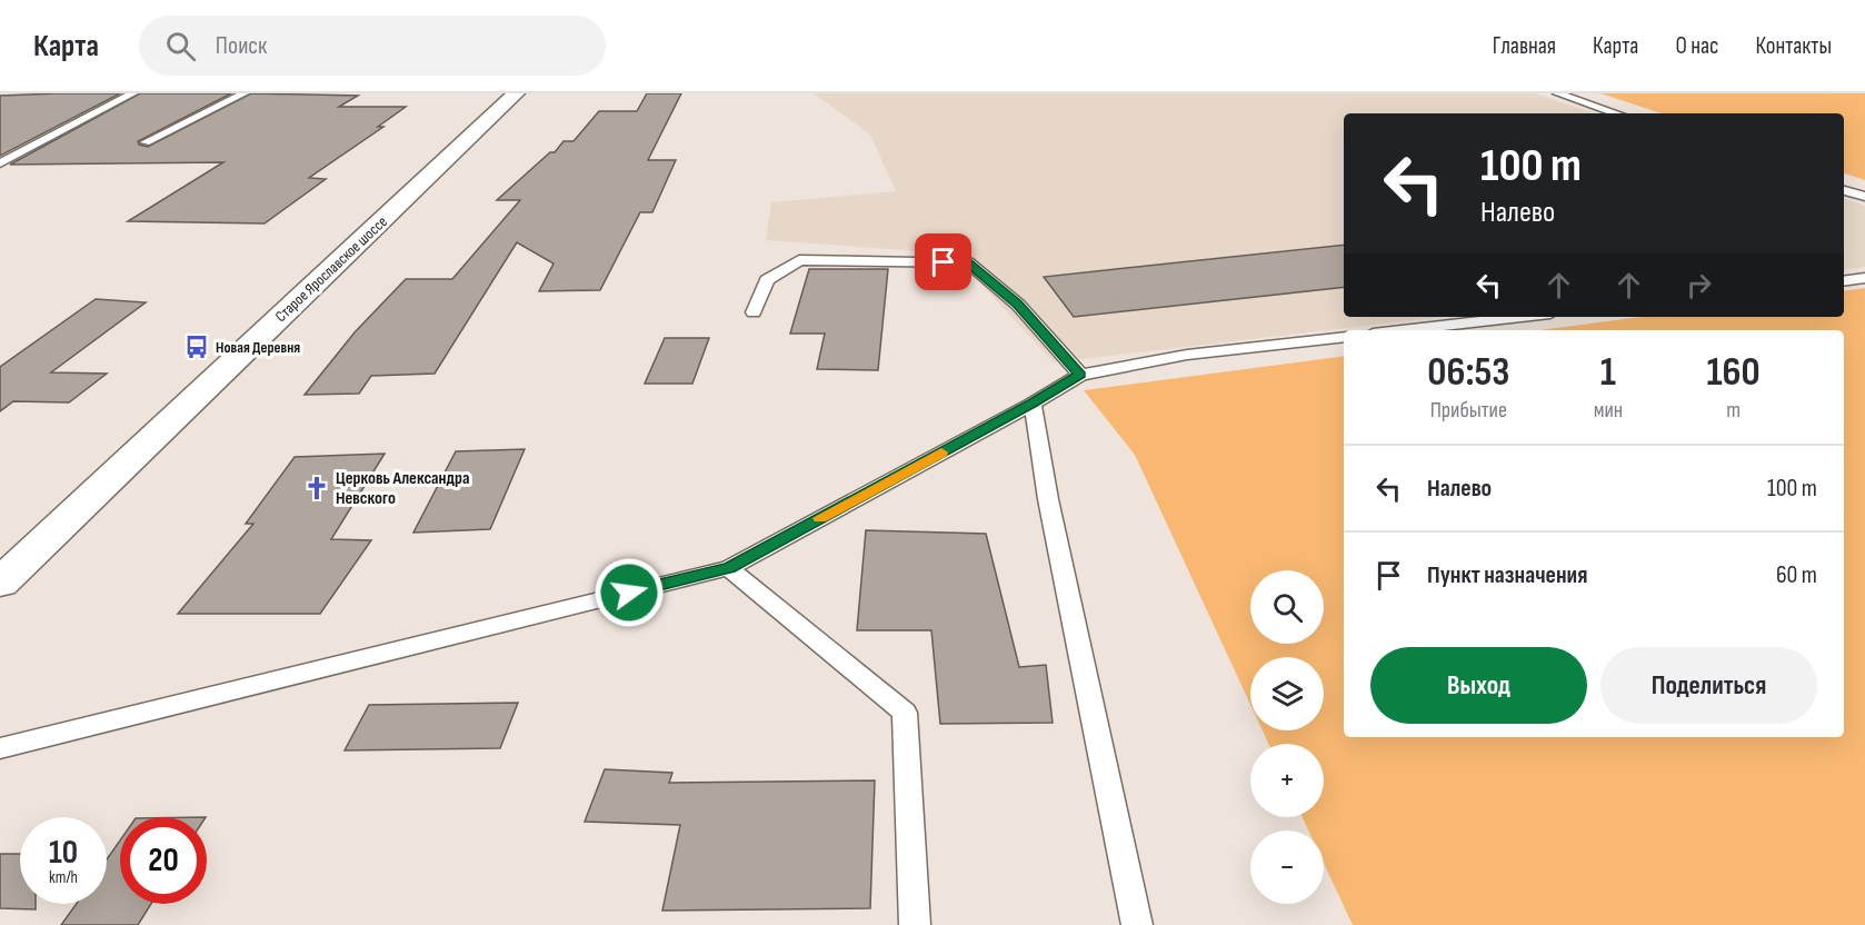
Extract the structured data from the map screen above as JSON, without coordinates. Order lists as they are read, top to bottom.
{
  "streets": {
    "main road": ["Старое Ярославское шоссе"]
  },
  "places": {
    "bus stop": ["Новая Деревня"],
    "church": ["Церковь Александра Невского"]
  },
  "page": {
    "header": "Карта",
    "search": "Поиск",
    "nav": [
      "Главная",
      "Карта",
      "О нас",
      "Контакты"
    ],
    "turn": ["100 m", "Налево"],
    "eta": [
      "06:53",
      "Прибытие",
      "1",
      "мин",
      "160",
      "m"
    ],
    "list": [
      {
        "name": "Налево",
        "value": "100 m"
      },
      {
        "name": "Пункт назначения",
        "value": "60 m"
      }
    ],
    "map_buttons": ["+", "−"],
    "buttons": ["Выход", "Поделиться"],
    "speed": "10 km/h",
    "limit": "20"
  }
}
